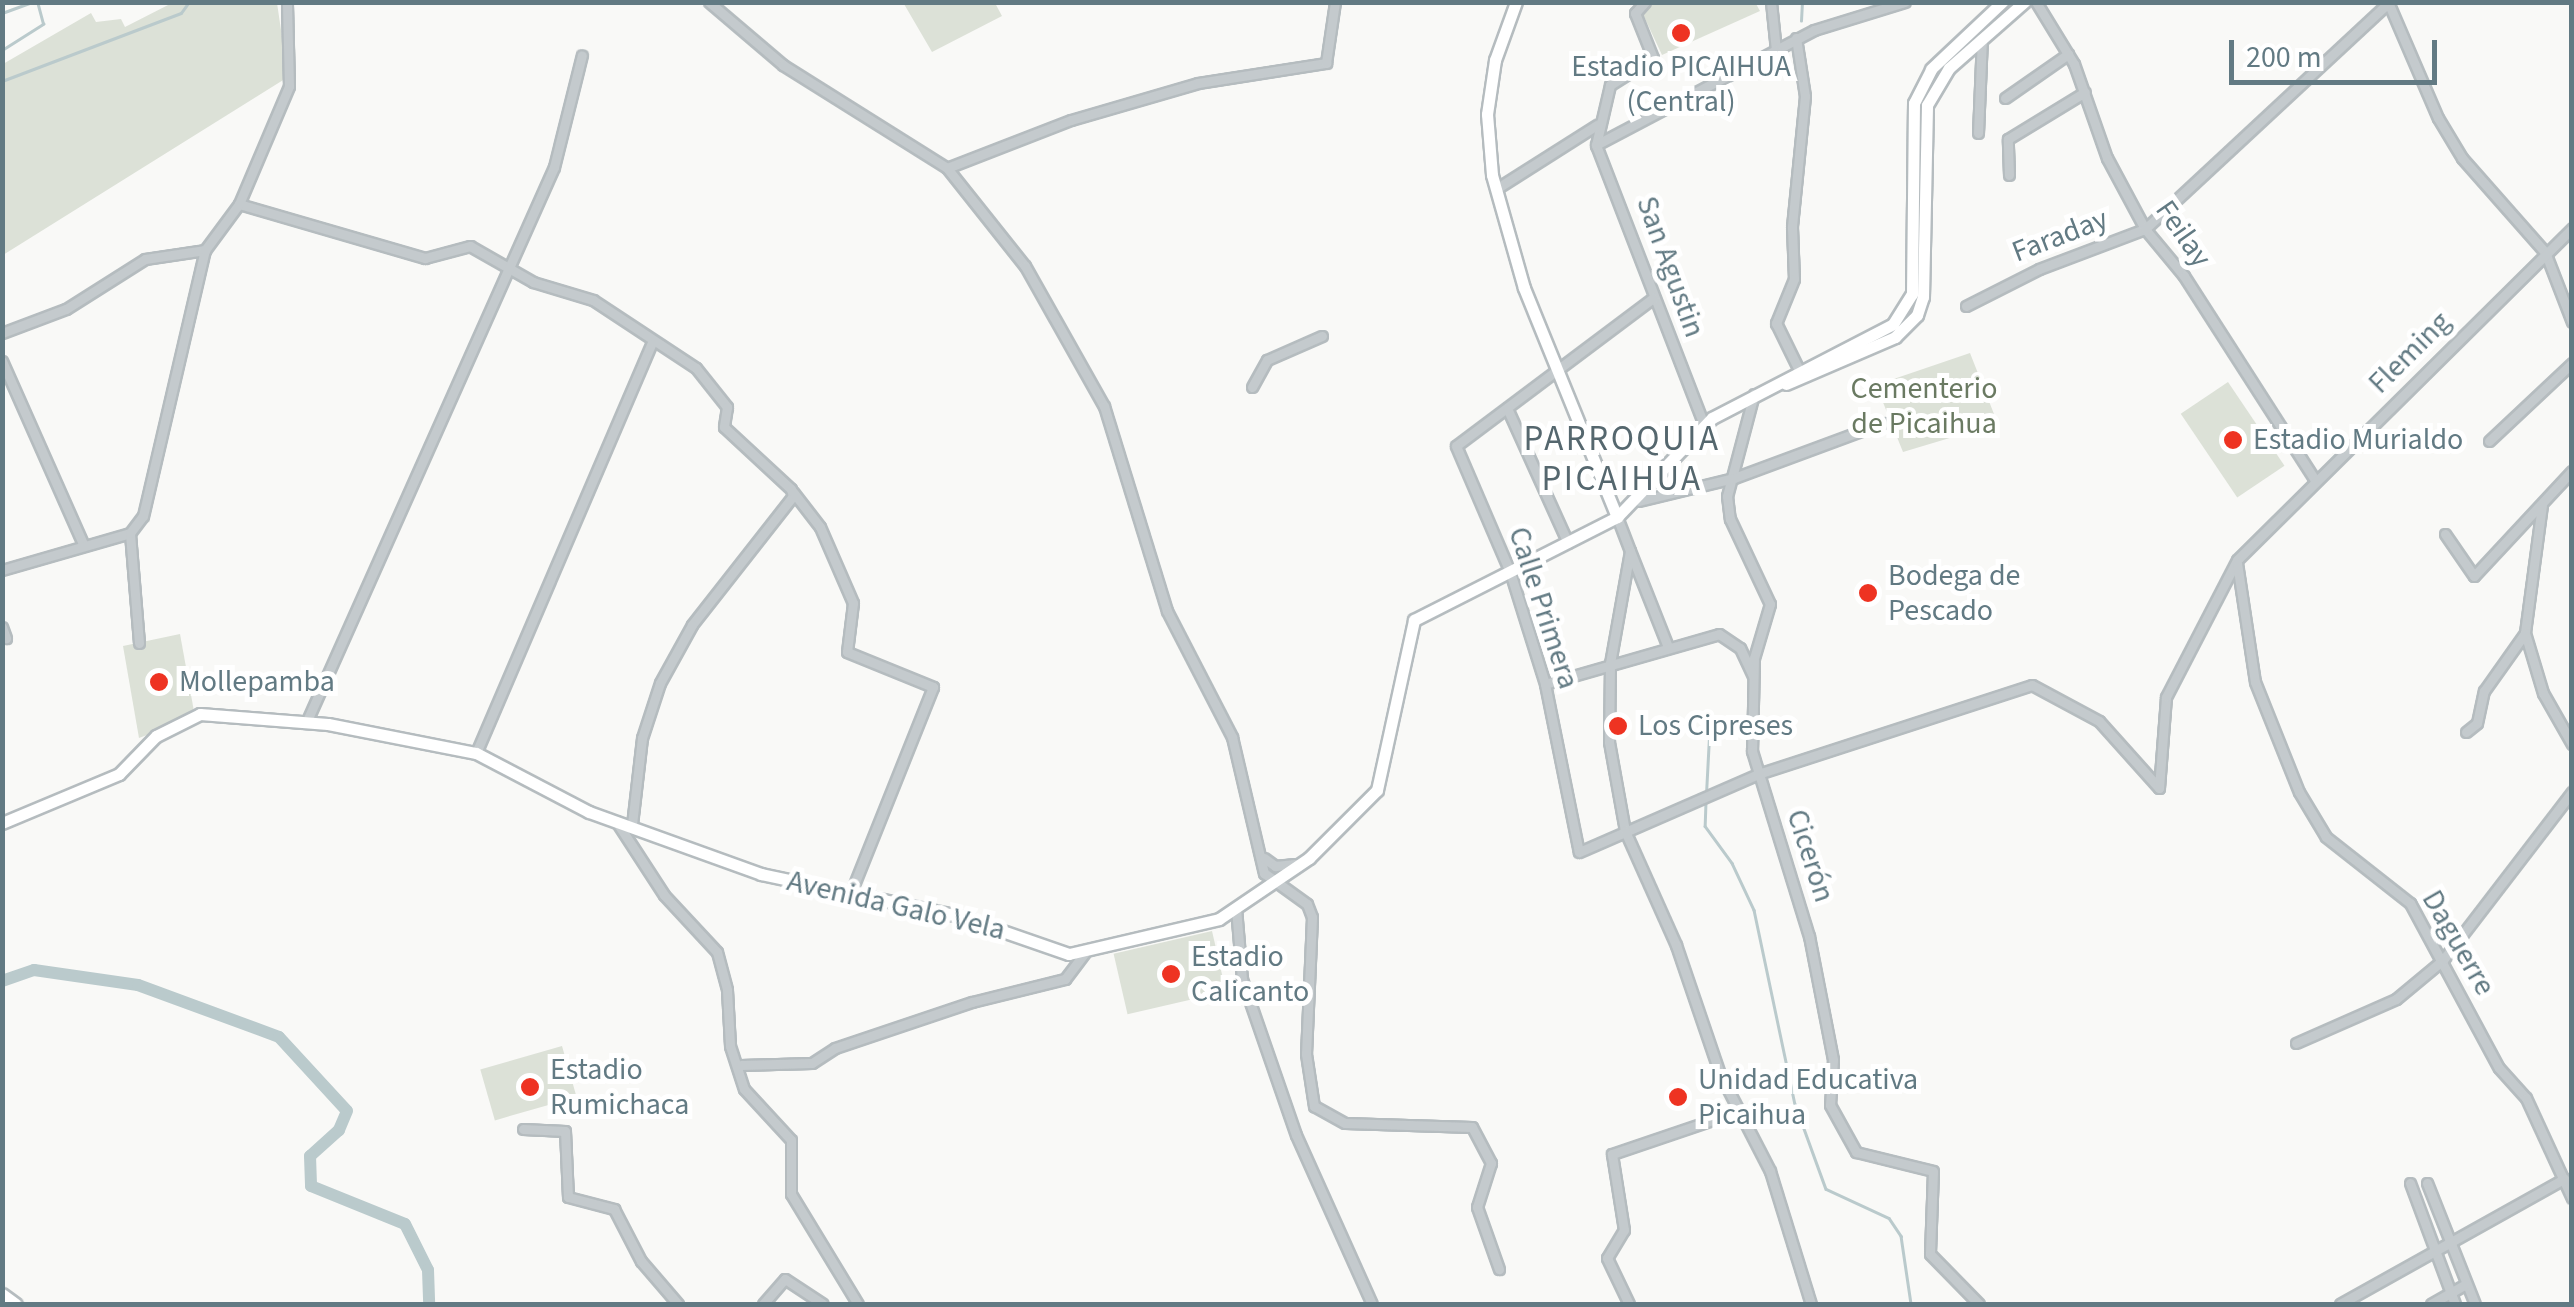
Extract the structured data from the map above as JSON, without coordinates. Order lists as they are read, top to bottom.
{
  "streets": {
    "main road": ["Avenida Galo Vela"],
    "street": [
      "Feilay",
      "Faraday",
      "San Agustin",
      "Fleming",
      "Calle Primera",
      "Cicerón",
      "Daguerre"
    ]
  },
  "crossings": [
    ["Feilay", "Faraday"],
    ["Feilay", "Fleming"],
    ["San Agustin", "Avenida Galo Vela"],
    ["Fleming", "Cicerón"],
    ["Fleming", "Daguerre"],
    ["Calle Primera", "Avenida Galo Vela"],
    ["Cicerón", "Avenida Galo Vela"]
  ],
  "districts": ["PARROQUIA PICAIHUA"],
  "parks": ["Cementerio de Picaihua"],
  "places": [
    "Estadio PICAIHUA (Central)",
    "Estadio Murialdo",
    "Bodega de Pescado",
    "Mollepamba",
    "Los Cipreses",
    "Estadio Calicanto",
    "Estadio Rumichaca",
    "Unidad Educativa Picaihua"
  ],
  "scale_bar": "200 m"
}
